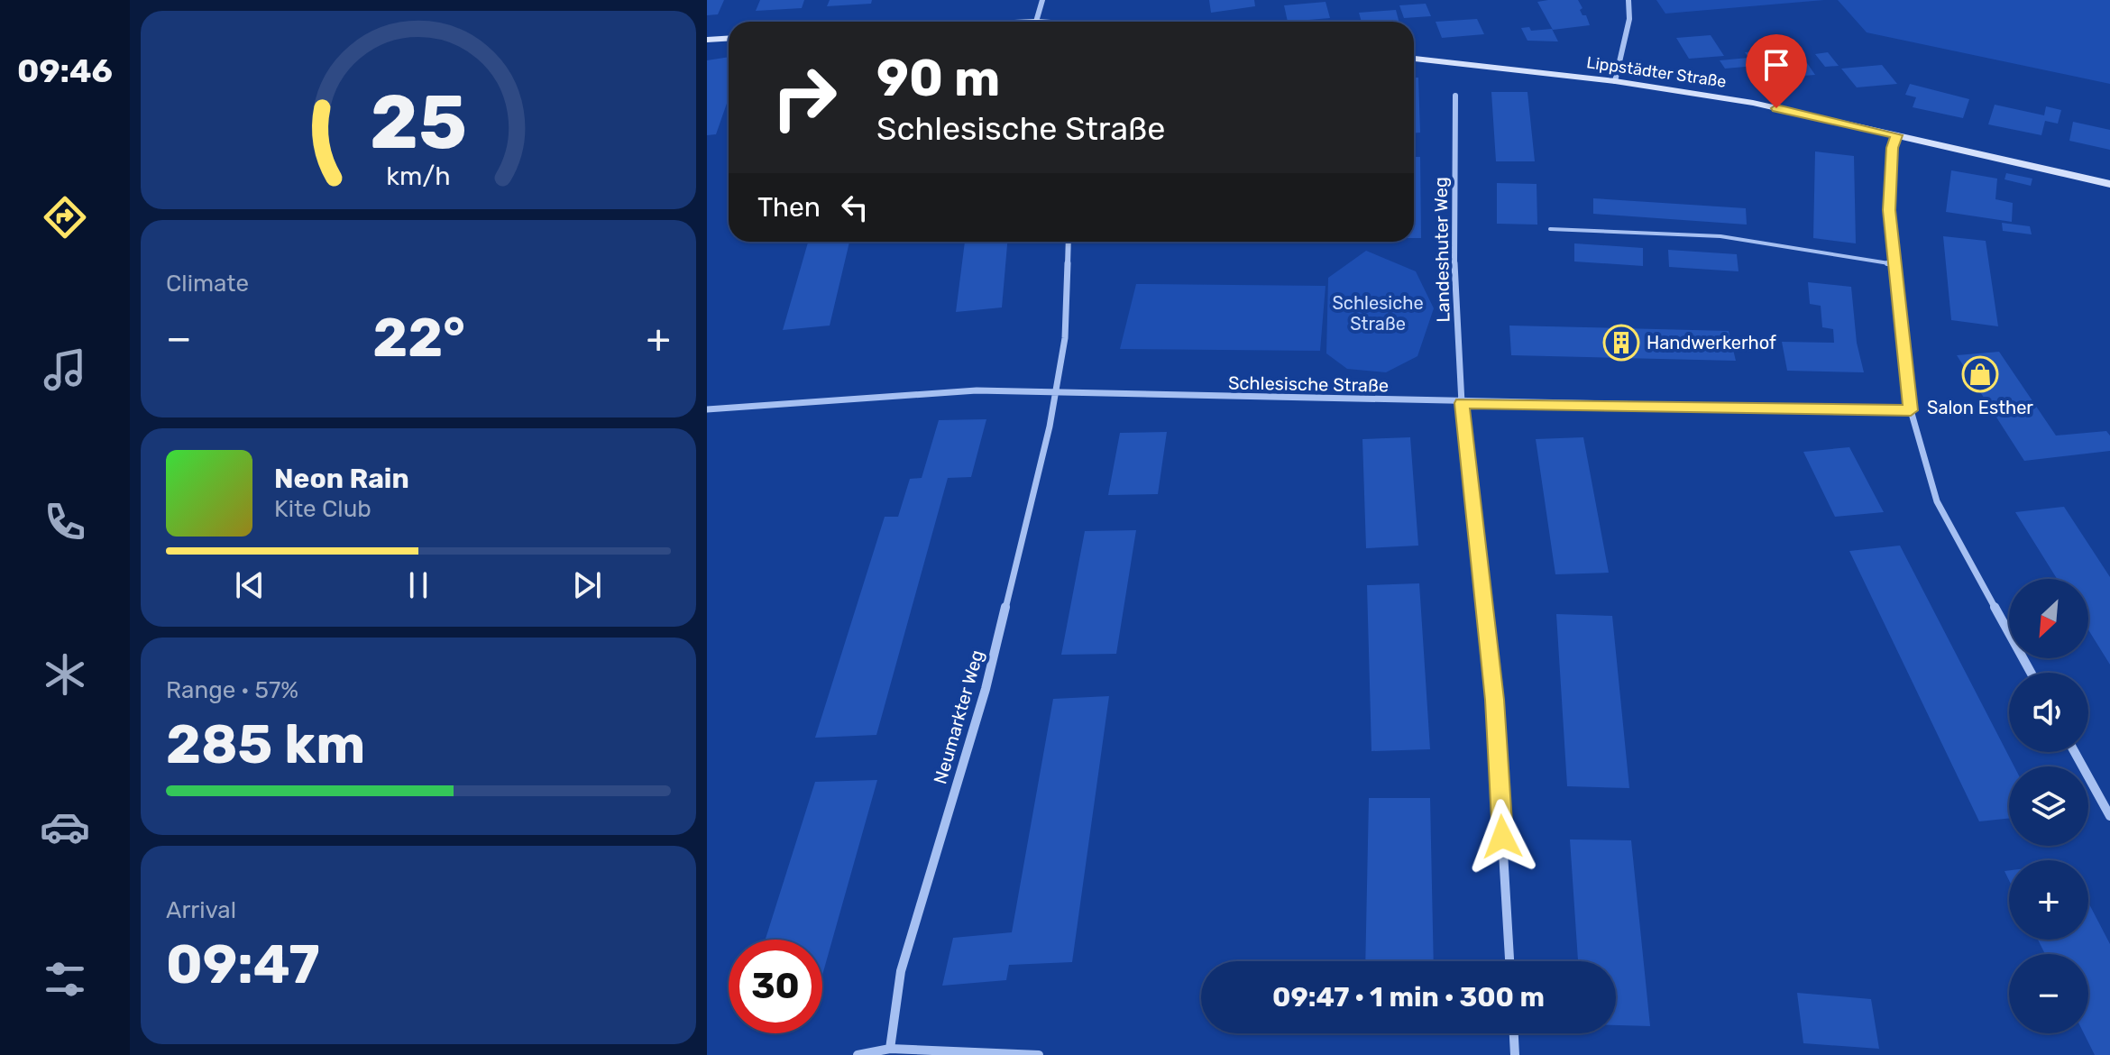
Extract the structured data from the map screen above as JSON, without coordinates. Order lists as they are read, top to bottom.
{
  "streets": {
    "main road": ["Lippstädter Straße"],
    "street": ["Landeshuter Weg", "Schlesische Straße", "Neumarkter Weg"]
  },
  "crossings": [
    ["Landeshuter Weg", "Schlesische Straße"],
    ["Schlesische Straße", "Neumarkter Weg"]
  ],
  "parks": ["Schlesiche Straße"],
  "places": {
    "building": ["Handwerkerhof"],
    "shop": ["Salon Esther"]
  },
  "north": "bottom left",
  "page": {
    "tabs": "09:46",
    "turn": ["90 m", "Schlesische Straße"],
    "then": "Then",
    "tile": [
      "Climate",
      ["Range · 57%", "285 km"],
      ["Arrival", "09:47"]
    ],
    "heat": ["−", "22°", "+"],
    "song": ["Neon Rain", "Kite Club"],
    "map_buttons": ["+", "−"],
    "limit": "30",
    "trip": "09:47 · 1 min · 300 m",
    "gauge": ["25", "km/h"]
  }
}
